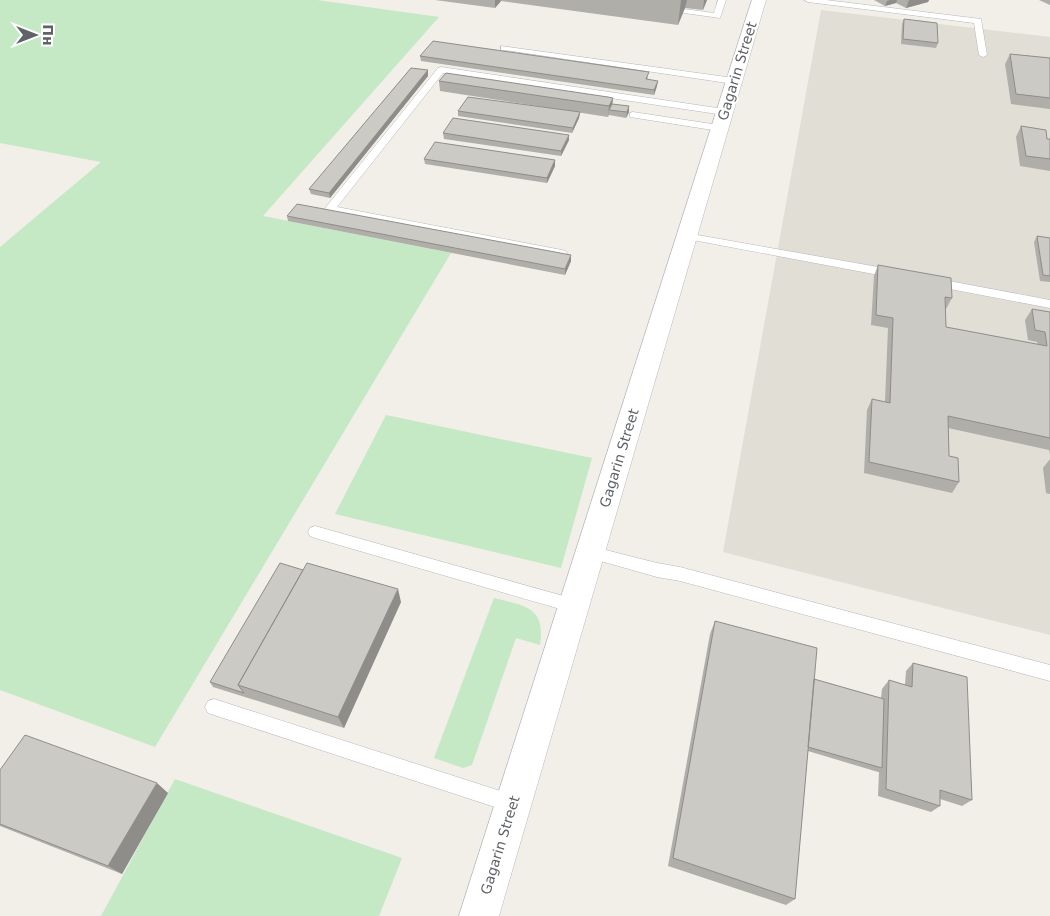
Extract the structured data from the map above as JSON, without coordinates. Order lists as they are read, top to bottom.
{
  "streets": {
    "street": ["Gagarin Street"]
  },
  "north": "right"
}
